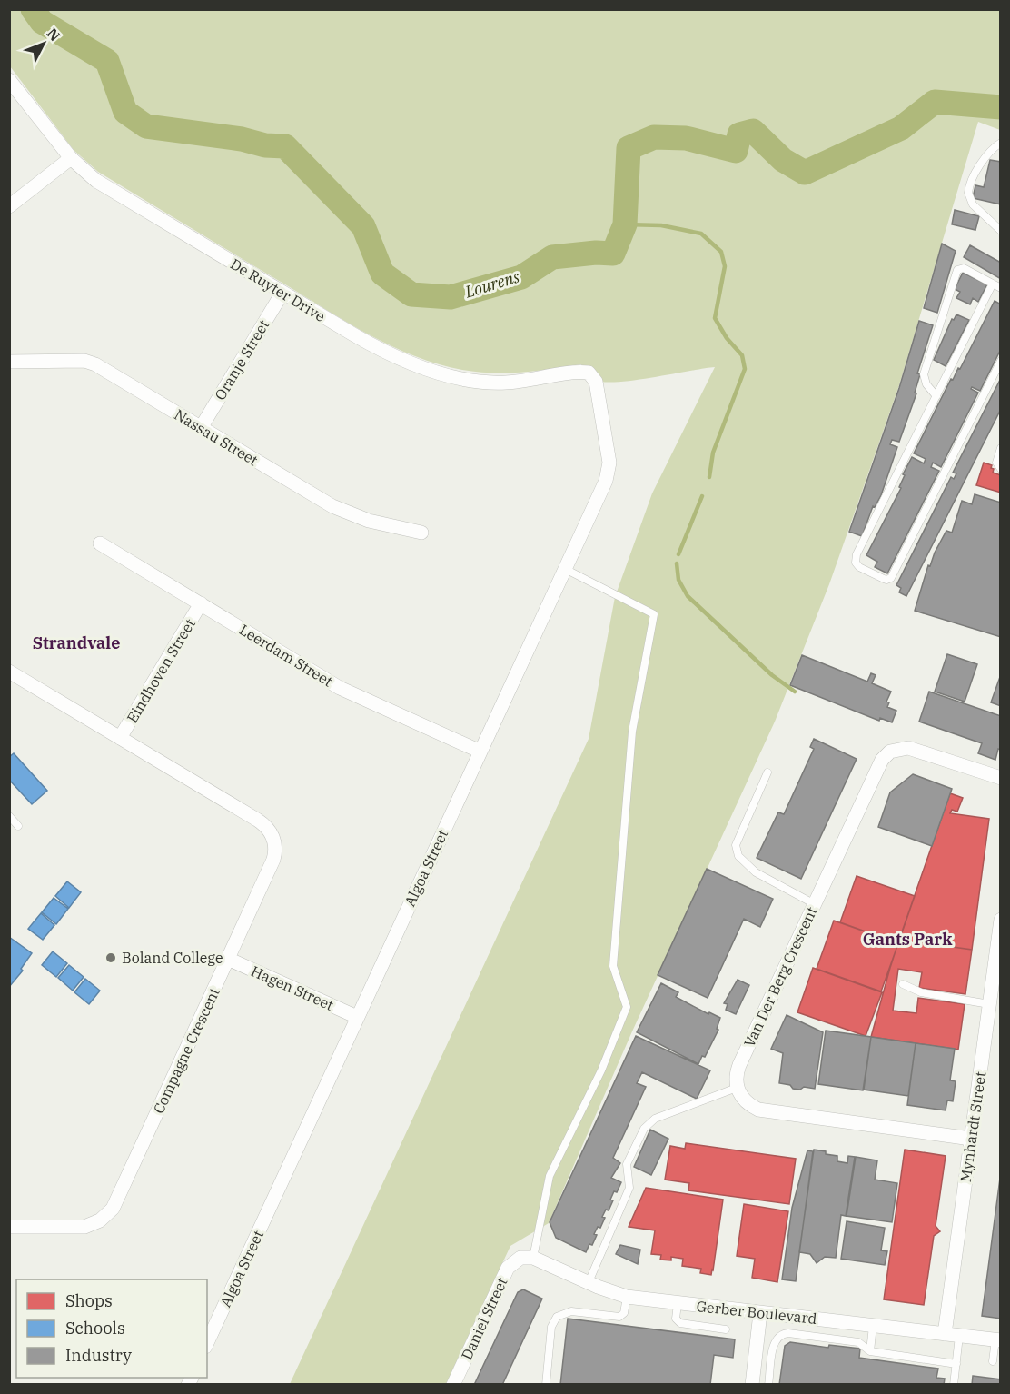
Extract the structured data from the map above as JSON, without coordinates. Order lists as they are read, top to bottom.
{
  "streets": {
    "street": [
      "De Ruyter Drive",
      "Oranje Street",
      "Nassau Street",
      "Leerdam Street",
      "Eindhoven Street",
      "Algoa Street",
      "Van Der Berg Crescent",
      "Hagen Street",
      "Compagne Crescent",
      "Mynhardt Street",
      "Gerber Boulevard",
      "Daniel Street"
    ]
  },
  "crossings": [
    ["De Ruyter Drive", "Oranje Street"],
    ["De Ruyter Drive", "Algoa Street"],
    ["Oranje Street", "Nassau Street"],
    ["Leerdam Street", "Eindhoven Street"],
    ["Leerdam Street", "Algoa Street"],
    ["Eindhoven Street", "Compagne Crescent"],
    ["Algoa Street", "Hagen Street"],
    ["Hagen Street", "Compagne Crescent"],
    ["Mynhardt Street", "Gerber Boulevard"],
    ["Gerber Boulevard", "Daniel Street"]
  ],
  "districts": ["Strandvale", "Gants Park"],
  "water": ["Lourens"],
  "places": ["Boland College"],
  "legend": ["Shops", "Schools", "Industry"],
  "north": "top right"
}
